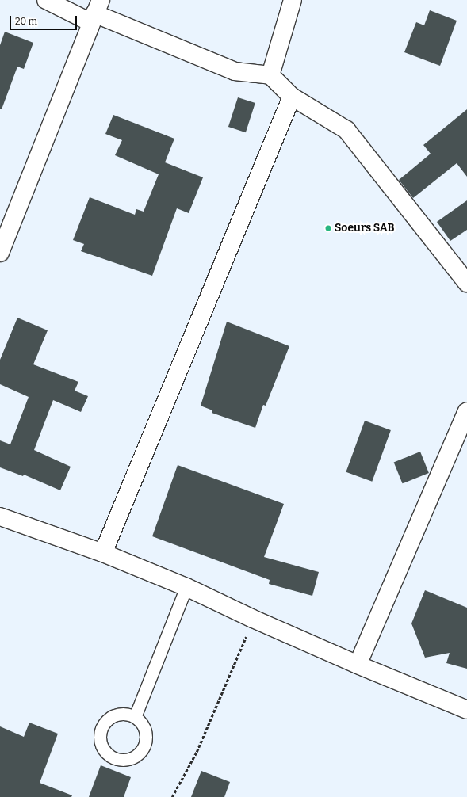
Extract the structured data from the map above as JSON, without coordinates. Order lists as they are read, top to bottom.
{
  "places": ["Soeurs SAB"],
  "scale_bar": "20 m"
}
